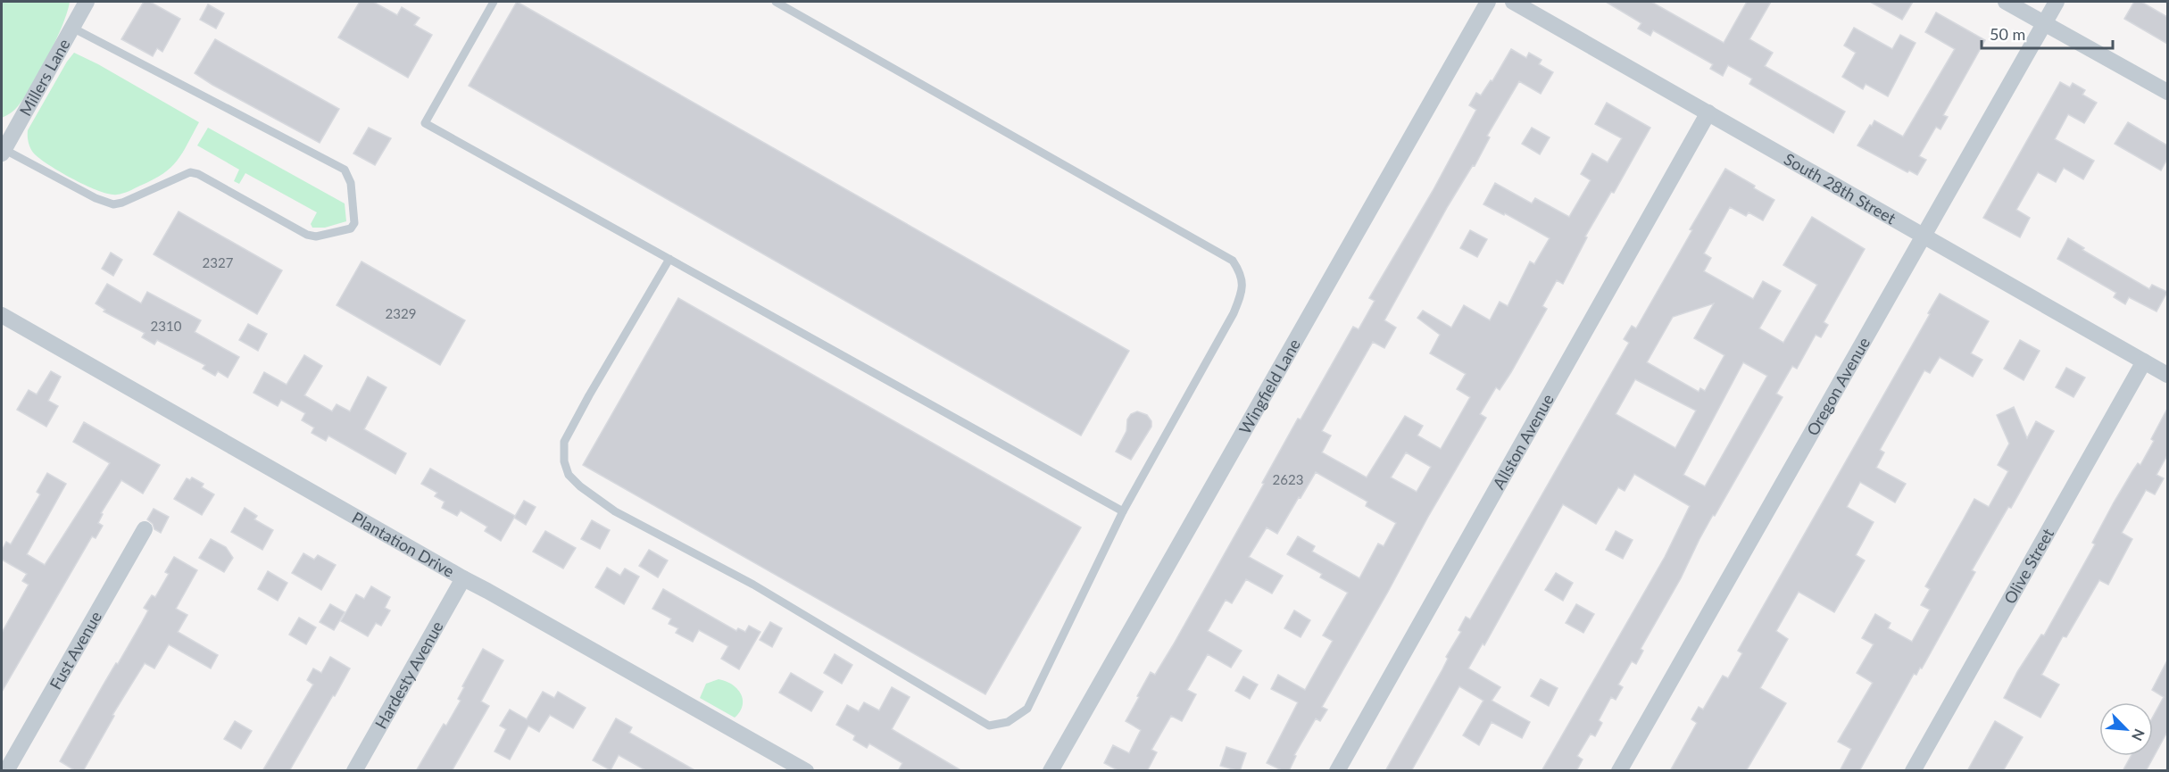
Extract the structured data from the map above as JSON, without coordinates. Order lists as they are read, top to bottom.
{
  "streets": {
    "street": [
      "Millers Lane",
      "South 28th Street",
      "Wingfield Lane",
      "Oregon Avenue",
      "Allston Avenue",
      "Plantation Drive",
      "Olive Street",
      "Fust Avenue",
      "Hardesty Avenue"
    ]
  },
  "crossings": [
    ["South 28th Street", "Oregon Avenue"],
    ["South 28th Street", "Allston Avenue"],
    ["South 28th Street", "Olive Street"],
    ["Plantation Drive", "Hardesty Avenue"]
  ],
  "house_numbers": [
    "2327",
    "2329",
    "2310",
    "2623"
  ],
  "scale_bar": "50 m",
  "north": "bottom right"
}
